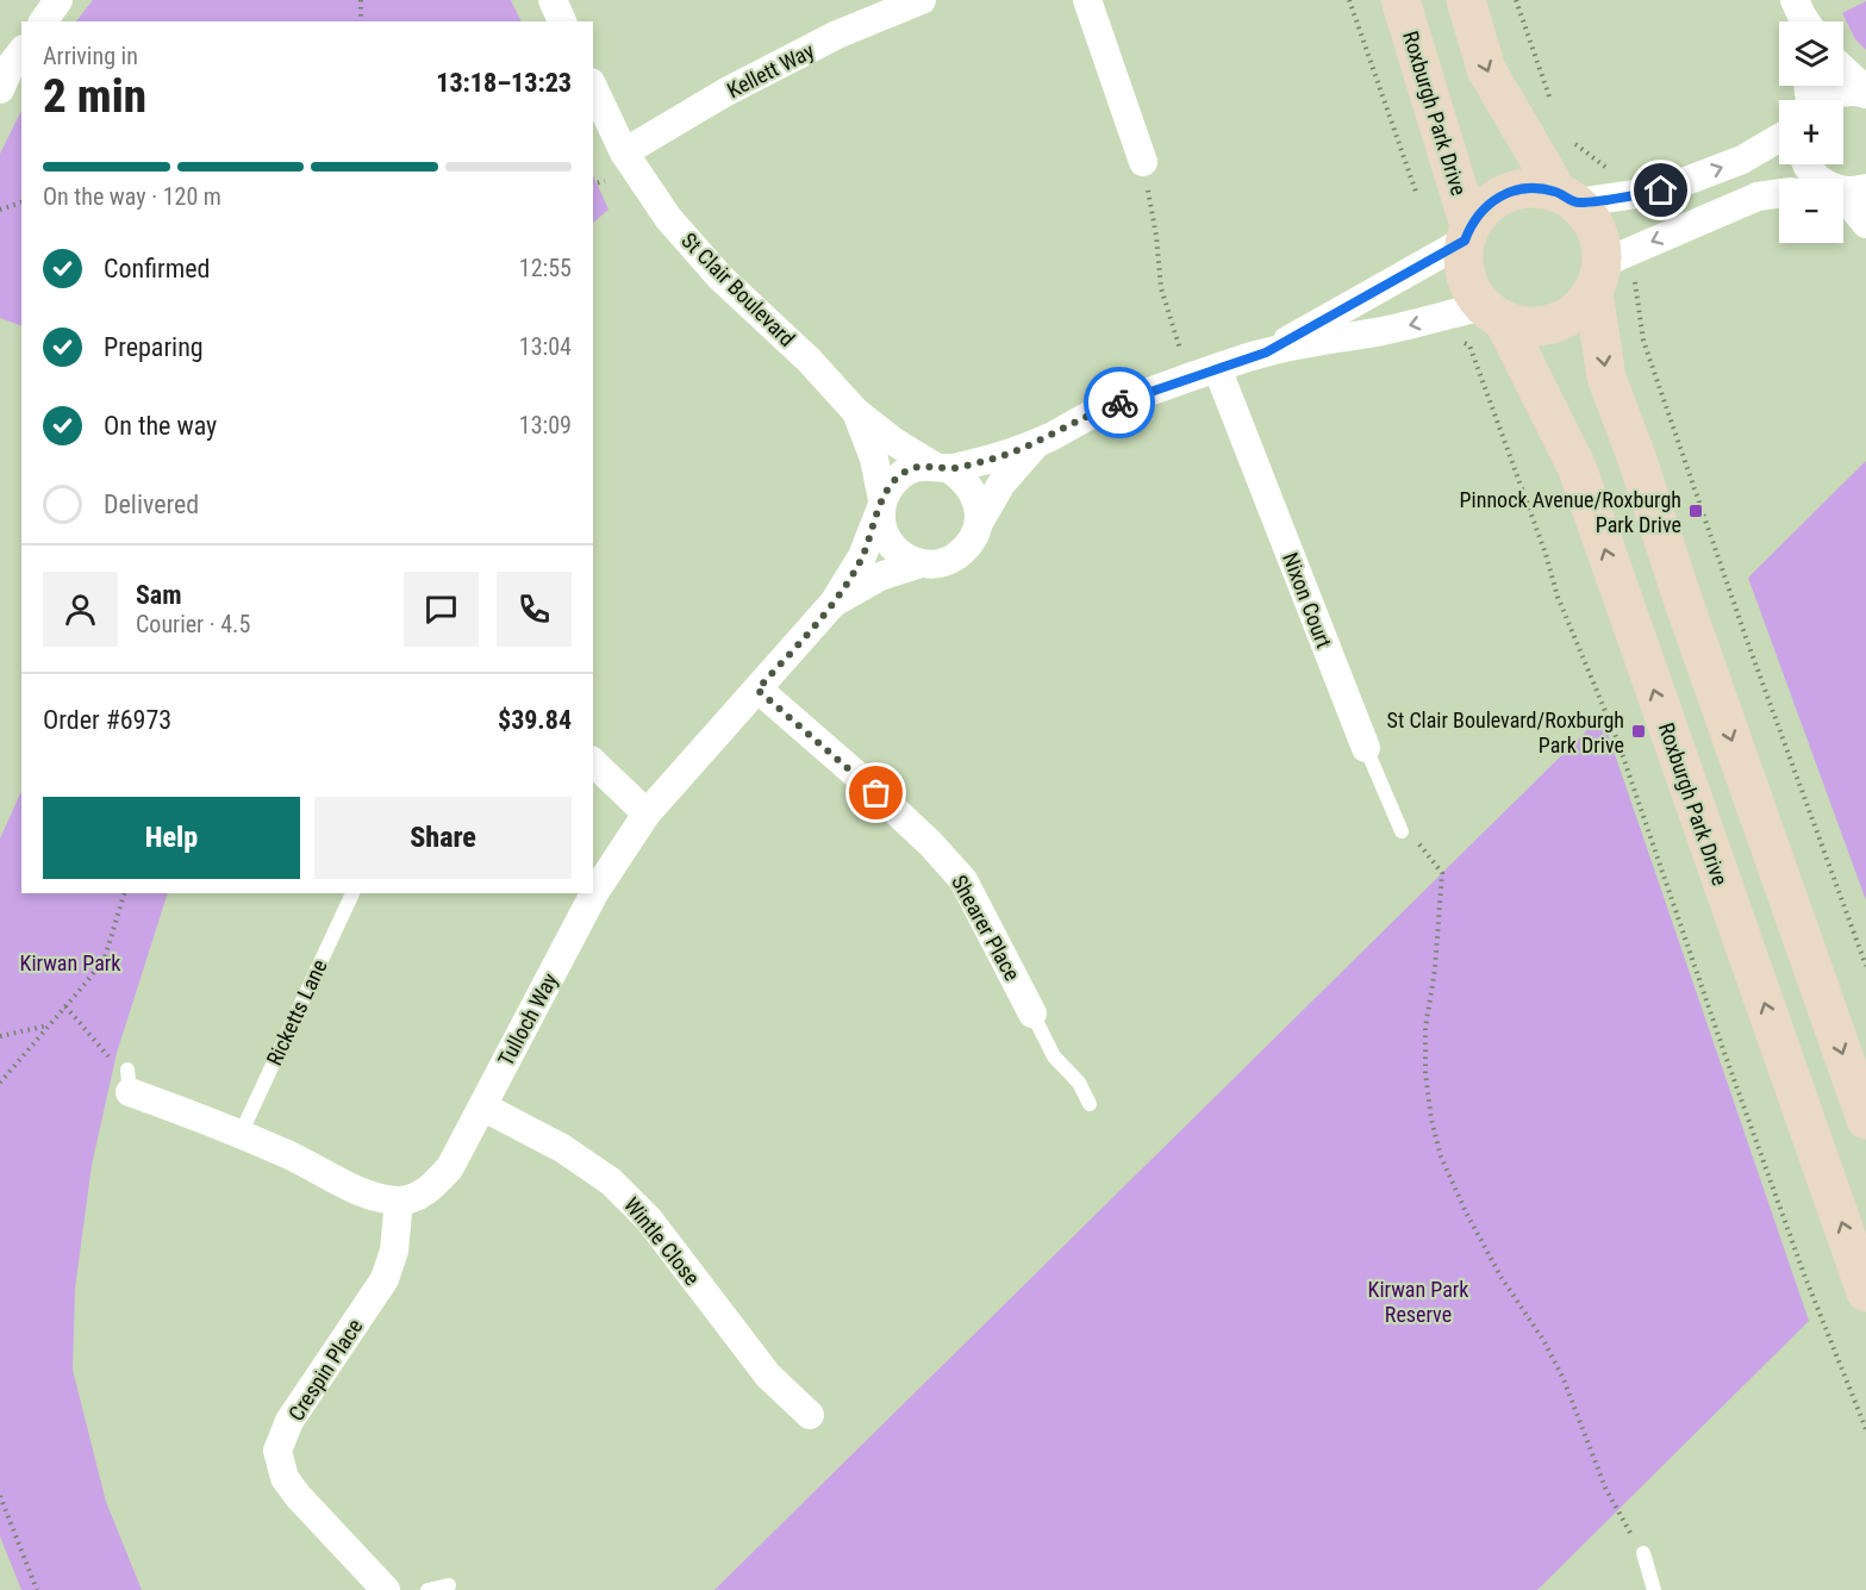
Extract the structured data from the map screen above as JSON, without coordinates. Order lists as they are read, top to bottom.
{
  "streets": {
    "street": [
      "Kellett Way",
      "Roxburgh Park Drive",
      "St Clair Boulevard",
      "Nixon Court",
      "Shearer Place",
      "Tulloch Way",
      "Wintle Close",
      "Crespin Place"
    ],
    "lane": ["Ricketts Lane"]
  },
  "crossings": [
    ["Kellett Way", "St Clair Boulevard"],
    ["St Clair Boulevard", "Tulloch Way"],
    ["Shearer Place", "Tulloch Way"],
    ["Tulloch Way", "Wintle Close"],
    ["Tulloch Way", "Crespin Place"]
  ],
  "parks": ["Kirwan Park", "Kirwan Park Reserve"],
  "places": {
    "transit": ["Pinnock Avenue/Roxburgh Park Drive", "St Clair Boulevard/Roxburgh Park Drive"]
  },
  "page": {
    "map_buttons": ["+", "−"],
    "heading": ["2 min", "Arriving in", "13:18–13:23"],
    "panel": [
      "Sam",
      "Courier · 4.5",
      "Order #6973",
      "$39.84"
    ],
    "bar": "On the way · 120 m",
    "list": [
      ["Confirmed", "12:55"],
      ["Preparing", "13:04"],
      ["On the way", "13:09"],
      "Delivered"
    ],
    "buttons": ["Help", "Share"]
  }
}
